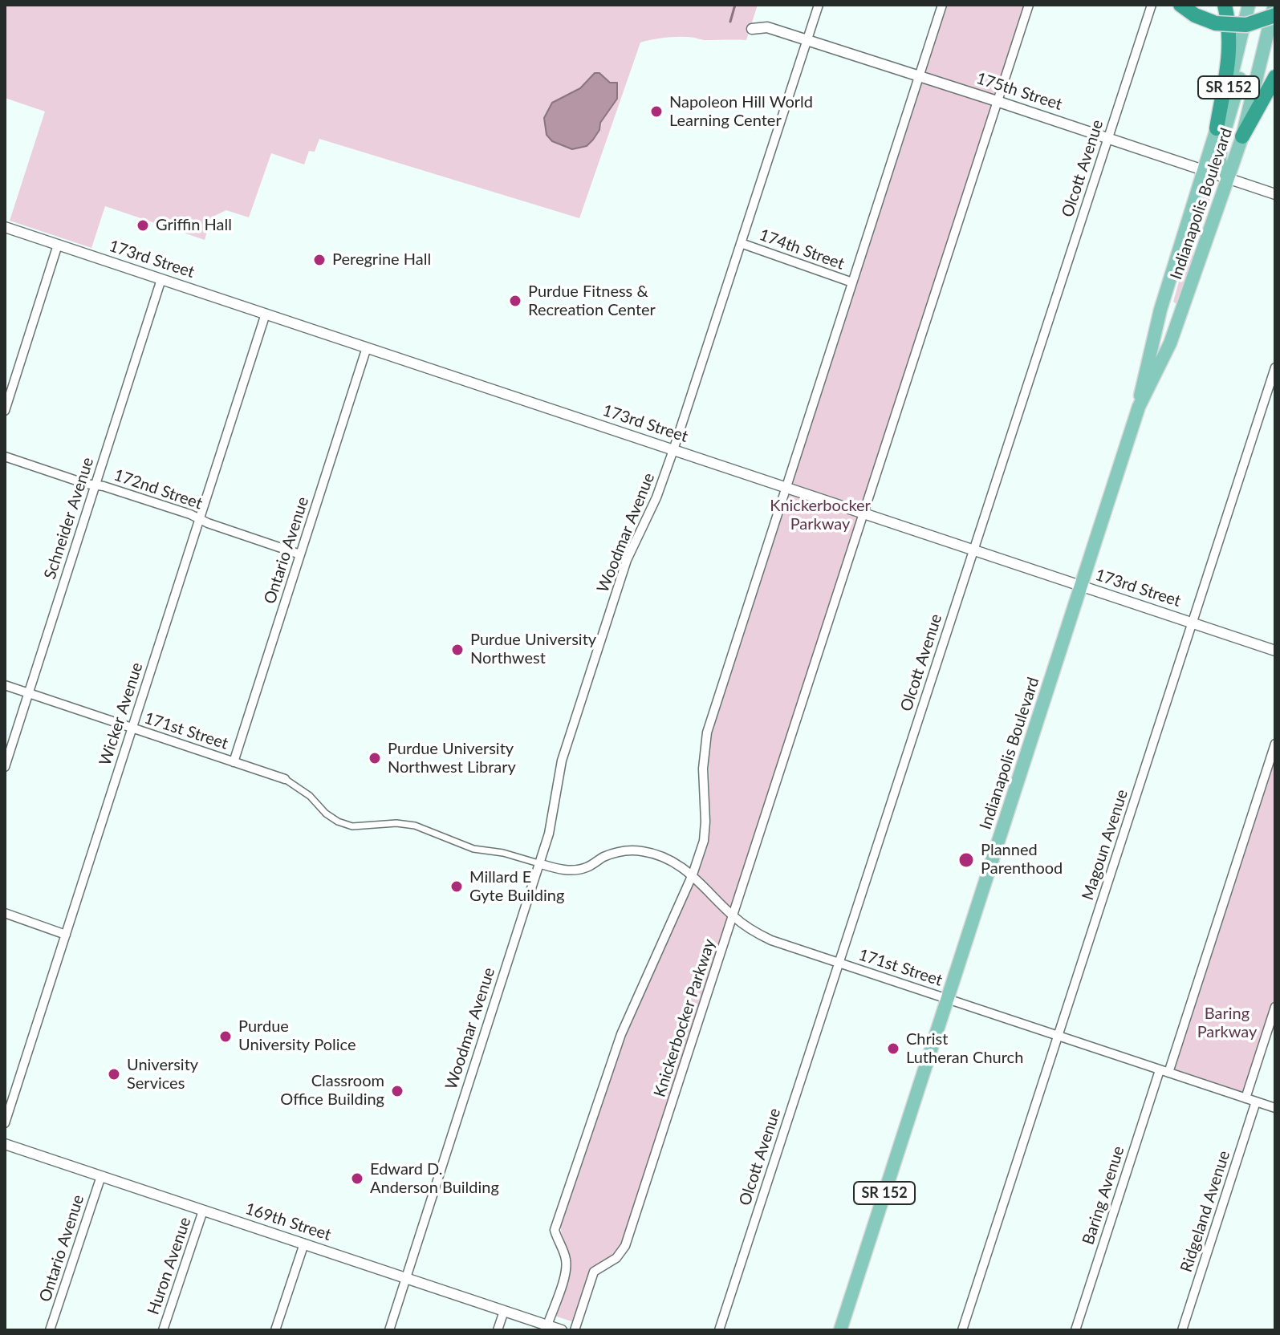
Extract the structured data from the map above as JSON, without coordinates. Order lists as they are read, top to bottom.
{
  "streets": {
    "main road": ["SR 152", "Indianapolis Boulevard"],
    "street": [
      "175th Street",
      "Olcott Avenue",
      "174th Street",
      "173rd Street",
      "172nd Street",
      "Schneider Avenue",
      "Woodmar Avenue",
      "Ontario Avenue",
      "Wicker Avenue",
      "171st Street",
      "Magoun Avenue",
      "Knickerbocker Parkway",
      "Baring Avenue",
      "Ridgeland Avenue",
      "169th Street",
      "Huron Avenue"
    ]
  },
  "crossings": [
    ["175th Street", "Olcott Avenue"],
    ["175th Street", "Indianapolis Boulevard"],
    ["175th Street", "Woodmar Avenue"],
    ["175th Street", "Knickerbocker Parkway"],
    ["Olcott Avenue", "173rd Street"],
    ["Olcott Avenue", "171st Street"],
    ["Indianapolis Boulevard", "173rd Street"],
    ["Indianapolis Boulevard", "171st Street"],
    ["174th Street", "Woodmar Avenue"],
    ["173rd Street", "Schneider Avenue"],
    ["173rd Street", "Woodmar Avenue"],
    ["173rd Street", "Ontario Avenue"],
    ["173rd Street", "Wicker Avenue"],
    ["173rd Street", "Magoun Avenue"],
    ["173rd Street", "Knickerbocker Parkway"],
    ["172nd Street", "Schneider Avenue"],
    ["172nd Street", "Ontario Avenue"],
    ["172nd Street", "Wicker Avenue"],
    ["Schneider Avenue", "171st Street"],
    ["Woodmar Avenue", "171st Street"],
    ["Woodmar Avenue", "169th Street"],
    ["Ontario Avenue", "171st Street"],
    ["Ontario Avenue", "169th Street"],
    ["Wicker Avenue", "171st Street"],
    ["171st Street", "Magoun Avenue"],
    ["171st Street", "Knickerbocker Parkway"],
    ["171st Street", "Baring Avenue"],
    ["171st Street", "Ridgeland Avenue"],
    ["169th Street", "Huron Avenue"]
  ],
  "parks": ["Knickerbocker Parkway", "Baring Parkway"],
  "places": [
    "Napoleon Hill World Learning Center",
    "Griffin Hall",
    "Peregrine Hall",
    "Purdue Fitness & Recreation Center",
    "Purdue University Northwest",
    "Purdue University Northwest Library",
    "Planned Parenthood",
    "Millard E Gyte Building",
    "Purdue University Police",
    "Christ Lutheran Church",
    "University Services",
    "Classroom Office Building",
    "Edward D. Anderson Building"
  ]
}
